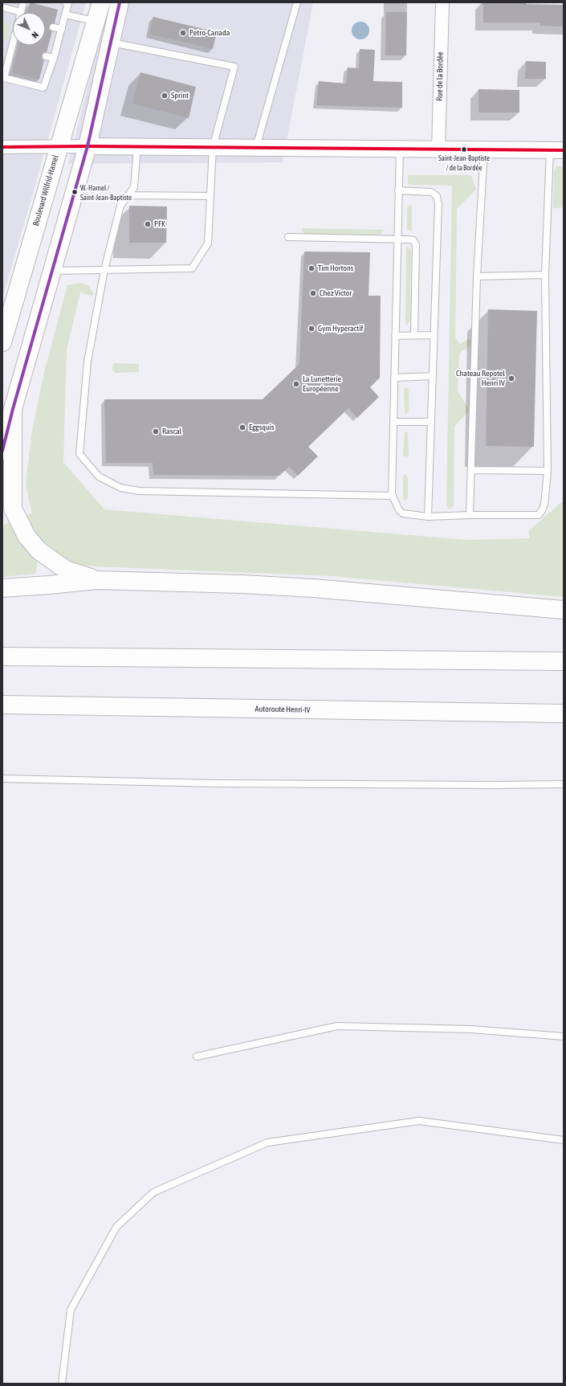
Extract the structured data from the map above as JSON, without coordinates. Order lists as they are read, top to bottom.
{
  "streets": {
    "main road": ["Boulevard Wilfrid-Hamel", "Autoroute Henri-IV"],
    "street": ["Rue de la Bordée"]
  },
  "places": [
    "Petro-Canada",
    "Sprint",
    "Saint-Jean-Baptiste / de la Bordée",
    "W.-Hamel / Saint-Jean-Baptiste",
    "PFK",
    "Tim Hortons",
    "Chez Victor",
    "Gym Hyperactif",
    "Chateau Repotel Henri IV",
    "La Lunetterie Européenne",
    "Eggsquis",
    "Rascal"
  ],
  "north": "bottom right"
}
